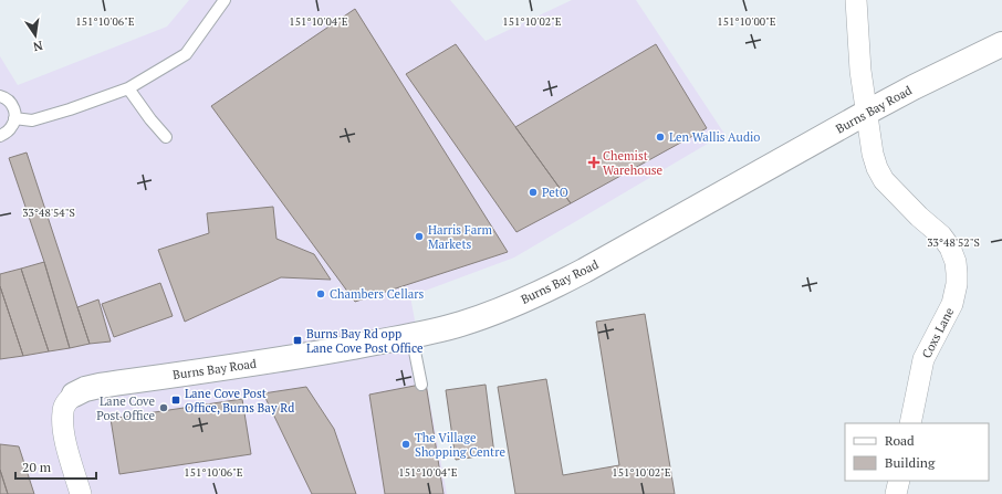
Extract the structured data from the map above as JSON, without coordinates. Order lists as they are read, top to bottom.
{
  "streets": {
    "street": ["Burns Bay Road", "Coxs Lane"]
  },
  "crossings": [
    ["Burns Bay Road", "Coxs Lane"]
  ],
  "places": {
    "other": [
      "Len Wallis Audio",
      "PetO",
      "Harris Farm Markets",
      "Chambers Cellars",
      "Lane Cove Post Office",
      "The Village Shopping Centre"
    ],
    "health": ["Chemist Warehouse"],
    "transit": ["Burns Bay Rd opp Lane Cove Post Office", "Lane Cove Post Office, Burns Bay Rd"]
  },
  "legend": ["Road", "Building"],
  "scale_bar": "20 m",
  "north": "bottom",
  "coordinates": [
    "151°10'06\"E",
    "151°10'04\"E",
    "151°10'02\"E",
    "151°10'00\"E",
    "33°48'54\"S",
    "33°48'52\"S"
  ]
}
